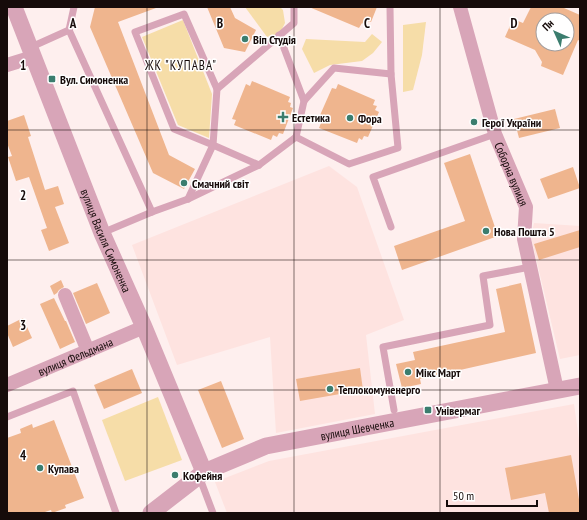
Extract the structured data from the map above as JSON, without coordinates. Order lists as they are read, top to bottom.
{
  "streets": {
    "street": [
      "Соборна вулиця",
      "вулиця Василя Симоненка",
      "вулиця Фельдмана",
      "вулиця Шевченка"
    ]
  },
  "crossings": [
    ["Соборна вулиця", "вулиця Шевченка"],
    ["вулиця Василя Симоненка", "вулиця Фельдмана"],
    ["вулиця Василя Симоненка", "вулиця Шевченка"]
  ],
  "districts": ["ЖК \"КУПАВА\""],
  "places": {
    "other": [
      "Віп Студія",
      "Фора",
      "Герої України",
      "Смачний світ",
      "Нова Пошта 5",
      "Мікс Март",
      "Теплокомуненерго",
      "Купава",
      "Кофейня"
    ],
    "transit": ["Вул. Симоненка", "Універмаг"],
    "health": ["Естетика"]
  },
  "scale_bar": "50 m",
  "north": "top left",
  "grid": {
    "columns": [
      "A",
      "B",
      "C",
      "D"
    ],
    "rows": [
      "1",
      "2",
      "3",
      "4"
    ]
  }
}
